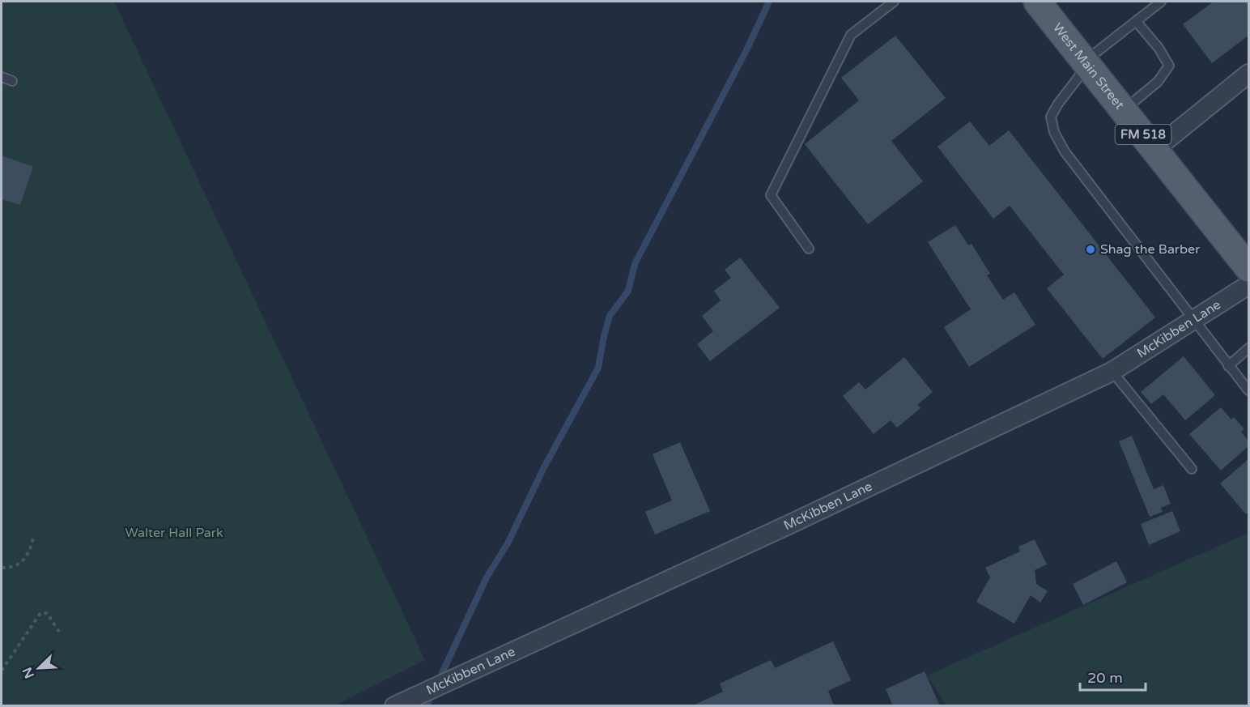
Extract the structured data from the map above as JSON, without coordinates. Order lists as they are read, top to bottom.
{
  "streets": {
    "main road": ["West Main Street", "FM 518"],
    "street": ["McKibben Lane"]
  },
  "parks": ["Walter Hall Park"],
  "places": ["Shag the Barber"],
  "scale_bar": "20 m",
  "north": "bottom left"
}
